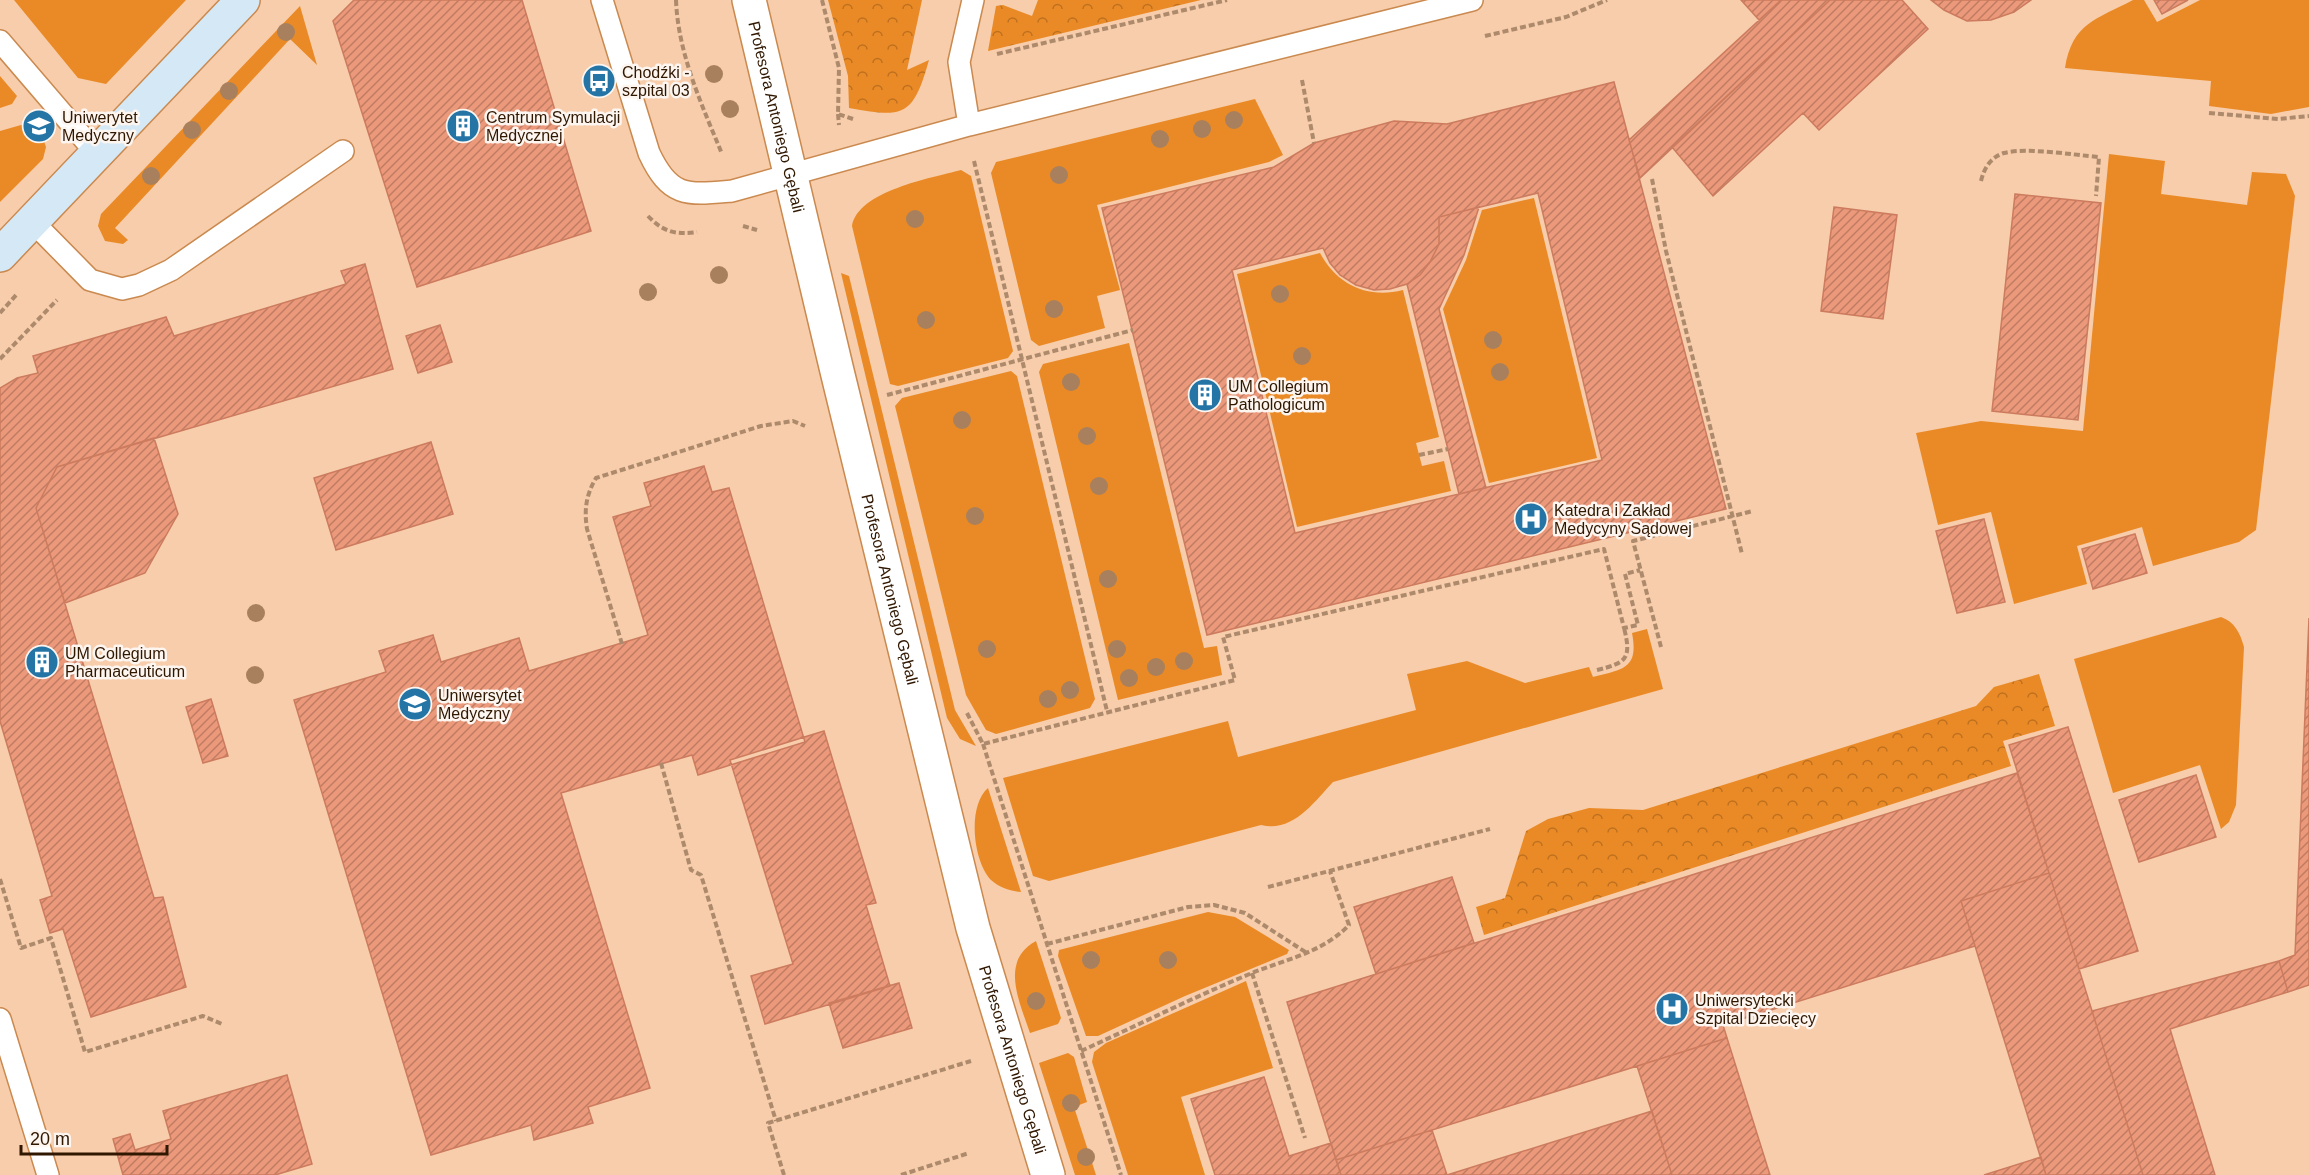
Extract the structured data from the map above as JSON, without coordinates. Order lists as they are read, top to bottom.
{
  "streets": {
    "street": ["Profesora Antoniego Gębali"]
  },
  "places": {
    "bus stop": ["Chodźki - szpital 03"],
    "school or university": ["Uniwerytet Medyczny", "Uniwersytet Medyczny"],
    "building": ["Centrum Symulacji Medycznej", "UM Collegium Pathologicum", "UM Collegium Pharmaceuticum"],
    "hospital": ["Katedra i Zakład Medycyny Sądowej", "Uniwersytecki Szpital Dziecięcy"]
  },
  "scale_bar": "20 m"
}
